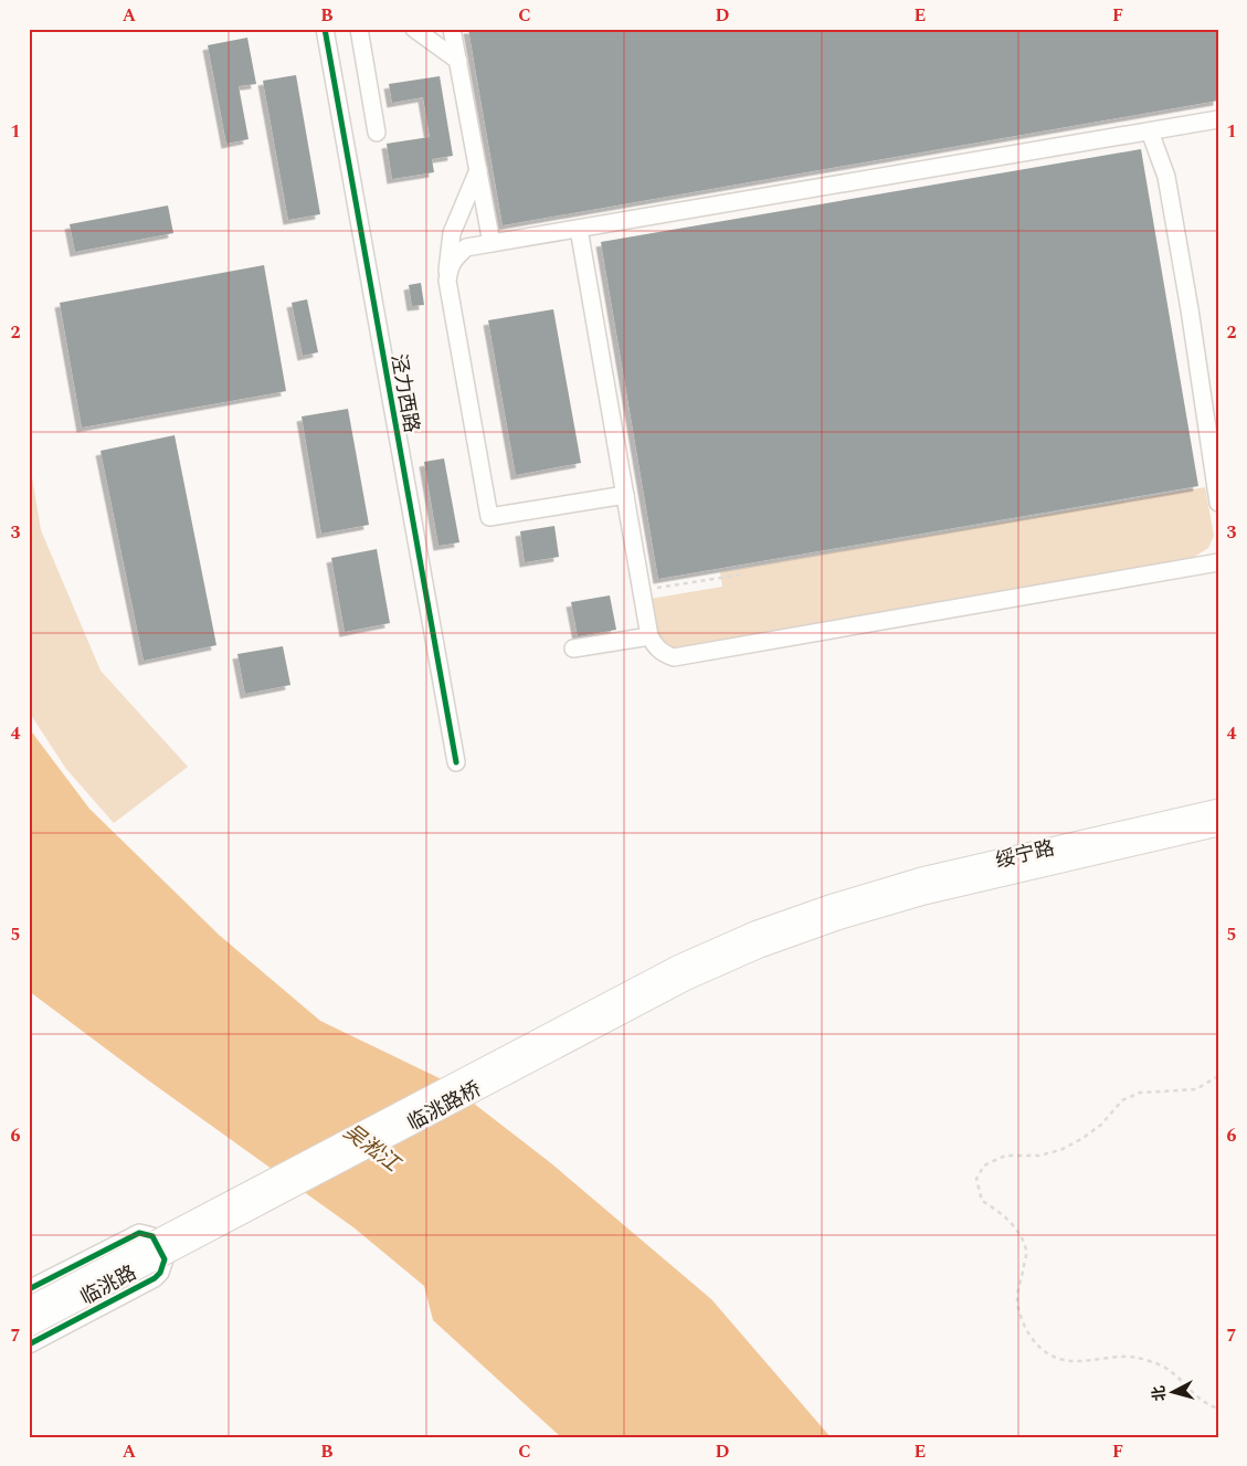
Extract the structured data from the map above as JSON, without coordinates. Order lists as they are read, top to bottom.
{
  "streets": {
    "main road": ["绥宁路", "临洮路桥"],
    "street": ["泾力西路", "临洮路"]
  },
  "crossings": [
    ["绥宁路", "临洮路桥"]
  ],
  "water": ["吴淞江"],
  "north": "left",
  "grid": {
    "columns": [
      "A",
      "B",
      "C",
      "D",
      "E",
      "F"
    ],
    "rows": [
      "1",
      "2",
      "3",
      "4",
      "5",
      "6",
      "7"
    ]
  }
}
